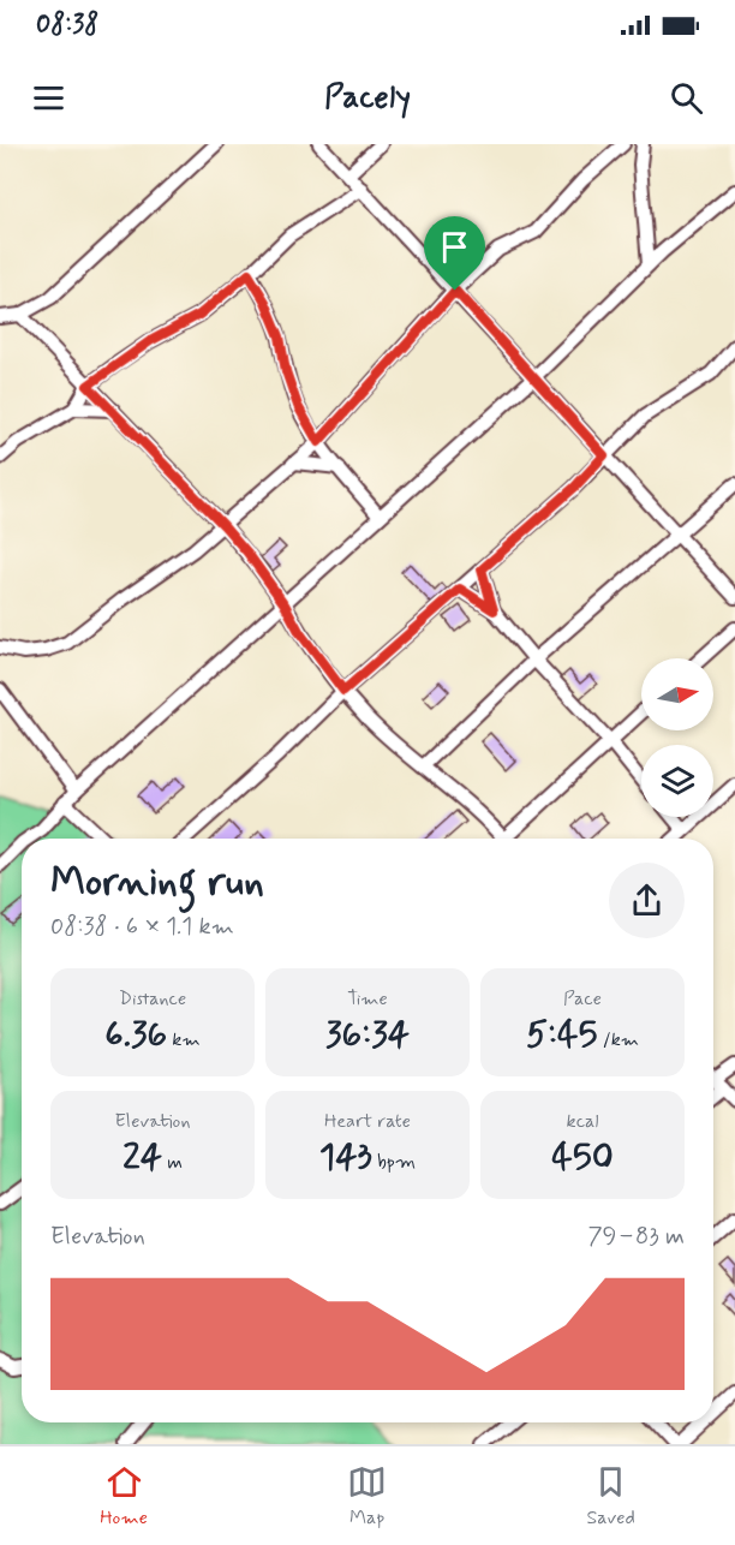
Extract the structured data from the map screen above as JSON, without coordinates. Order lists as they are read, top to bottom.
{
  "north": "right",
  "page": {
    "status": "08:38",
    "header": "Pacely",
    "heading": ["Morning run", "08:38 · 6 × 1.1 km"],
    "stats": [
      ["Distance", "6.36 km"],
      ["Time", "36:34"],
      ["Pace", "5:45 /km"],
      ["Elevation", "24 m"],
      ["Heart rate", "143 bpm"],
      ["kcal", "450"]
    ],
    "chart": ["Elevation", "79–83 m"],
    "tabs": ["Home", "Map", "Saved"]
  }
}
